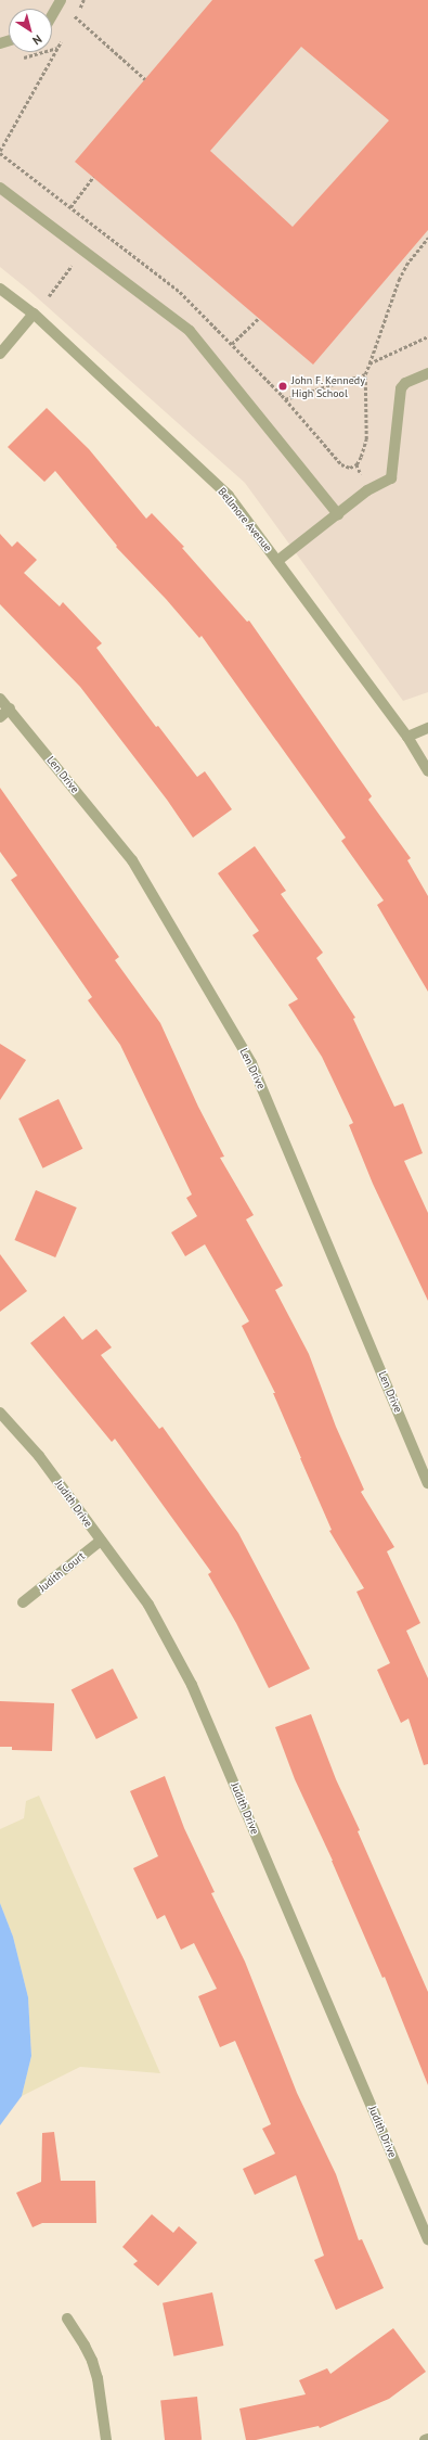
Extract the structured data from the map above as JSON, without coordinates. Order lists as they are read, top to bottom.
{
  "streets": {
    "street": [
      "Bellmore Avenue",
      "Len Drive",
      "Judith Drive",
      "Judith Court"
    ]
  },
  "crossings": [
    ["Judith Drive", "Judith Court"]
  ],
  "places": ["John F. Kennedy High School"],
  "north": "bottom right"
}
